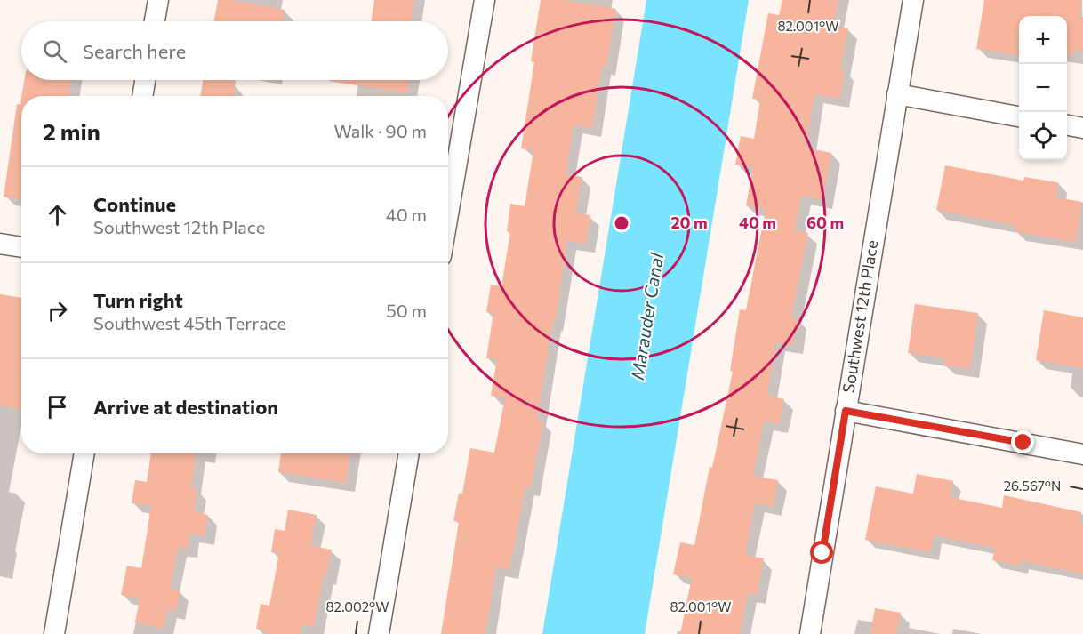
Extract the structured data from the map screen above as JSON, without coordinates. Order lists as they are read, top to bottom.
{
  "streets": {
    "street": ["Southwest 12th Place"]
  },
  "water": ["Marauder Canal"],
  "page": {
    "map_buttons": ["+", "−"],
    "search": "Search here",
    "heading": ["2 min", "Walk · 90 m"],
    "list": [
      ["Continue", "Southwest 12th Place", "40 m"],
      ["Turn right", "Southwest 45th Terrace", "50 m"],
      "Arrive at destination"
    ]
  },
  "coordinates": ["82.001°W", "26.567°N", "82.002°W"],
  "rings": ["20 m", "40 m", "60 m"]
}
